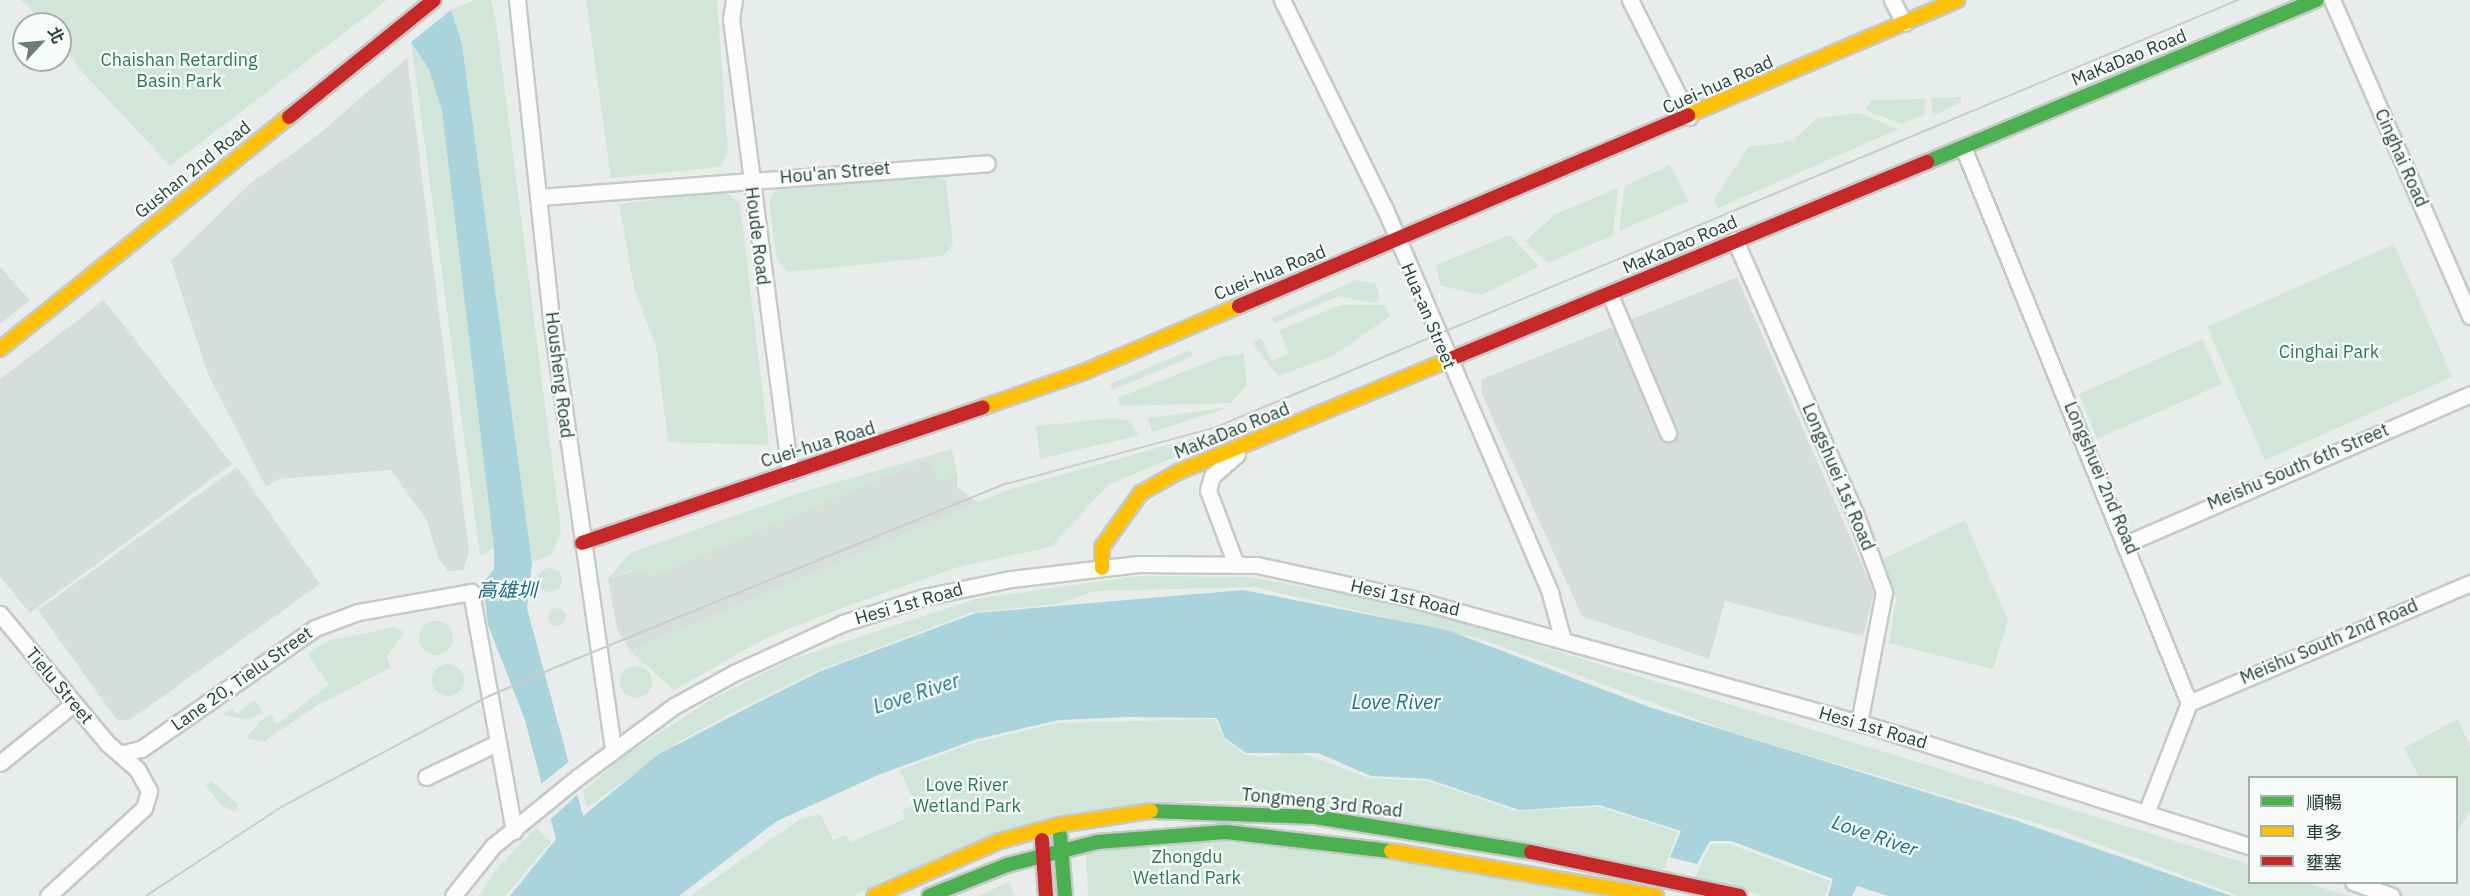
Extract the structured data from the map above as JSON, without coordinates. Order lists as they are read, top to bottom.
{
  "streets": {
    "street": [
      "MaKaDao Road",
      "Cuei-hua Road",
      "Cinghai Road",
      "Gushan 2nd Road",
      "Hou'an Street",
      "Houde Road",
      "Hua-an Street",
      "Housheng Road",
      "Meishu South 6th Street",
      "Longshuei 1st Road",
      "Longshuei 2nd Road",
      "Hesi 1st Road",
      "Meishu South 2nd Road",
      "Lane 20, Tielu Street",
      "Tielu Street",
      "Tongmeng 3rd Road"
    ]
  },
  "crossings": [
    ["MaKaDao Road", "Hua-an Street"],
    ["MaKaDao Road", "Longshuei 1st Road"],
    ["MaKaDao Road", "Longshuei 2nd Road"],
    ["MaKaDao Road", "Hesi 1st Road"],
    ["Cuei-hua Road", "Houde Road"],
    ["Cuei-hua Road", "Hua-an Street"],
    ["Cuei-hua Road", "Housheng Road"],
    ["Hou'an Street", "Houde Road"],
    ["Hou'an Street", "Housheng Road"],
    ["Hua-an Street", "Hesi 1st Road"],
    ["Housheng Road", "Hesi 1st Road"],
    ["Meishu South 6th Street", "Longshuei 2nd Road"],
    ["Longshuei 1st Road", "Hesi 1st Road"],
    ["Longshuei 2nd Road", "Meishu South 2nd Road"],
    ["Lane 20, Tielu Street", "Tielu Street"]
  ],
  "water": ["高雄圳", "Love River"],
  "parks": [
    "Chaishan Retarding Basin Park",
    "Cinghai Park",
    "Love River Wetland Park",
    "Zhongdu Wetland Park"
  ],
  "legend": ["順暢", "車多", "壅塞"],
  "north": "top right"
}
